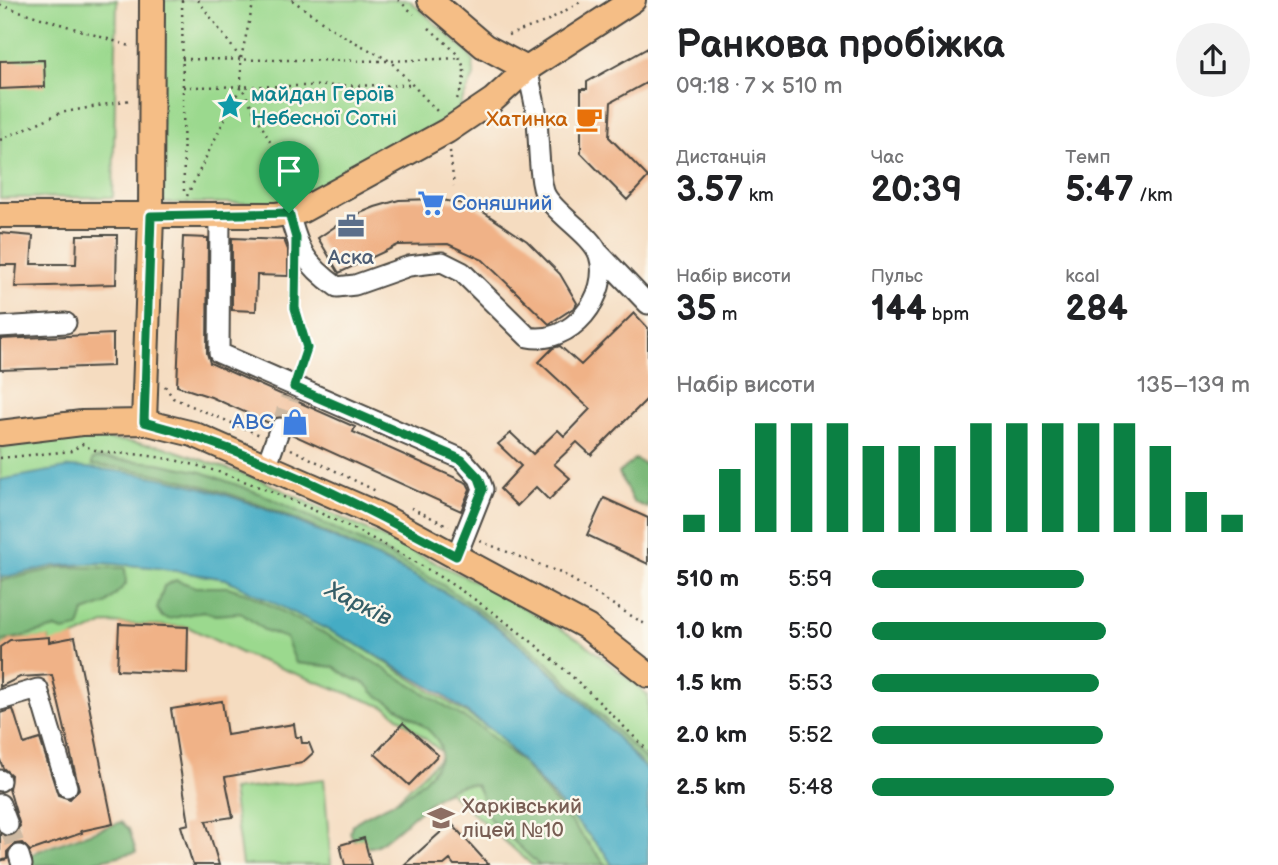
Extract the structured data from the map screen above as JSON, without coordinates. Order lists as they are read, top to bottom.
{
  "water": ["Харків"],
  "places": {
    "place": ["майдан Героїв Небесної Сотні"],
    "cafe": ["Хатинка"],
    "supermarket": ["Соняшний"],
    "office": ["Аска"],
    "shop": ["ABC"],
    "school or university": ["Харківський ліцей №10"]
  },
  "page": {
    "heading": ["Ранкова пробіжка", "09:18 · 7 × 510 m"],
    "stats": [
      ["Дистанція", "3.57 km"],
      ["Час", "20:39"],
      ["Темп", "5:47 /km"],
      ["Набір висоти", "35 m"],
      ["Пульс", "144 bpm"],
      ["kcal", "284"]
    ],
    "chart": ["Набір висоти", "135–139 m"],
    "list": [
      {
        "name": "510 m",
        "note": "5:59"
      },
      {
        "name": "1.0 km",
        "note": "5:50"
      },
      {
        "name": "1.5 km",
        "note": "5:53"
      },
      {
        "name": "2.0 km",
        "note": "5:52"
      },
      {
        "name": "2.5 km",
        "note": "5:48"
      }
    ]
  }
}
